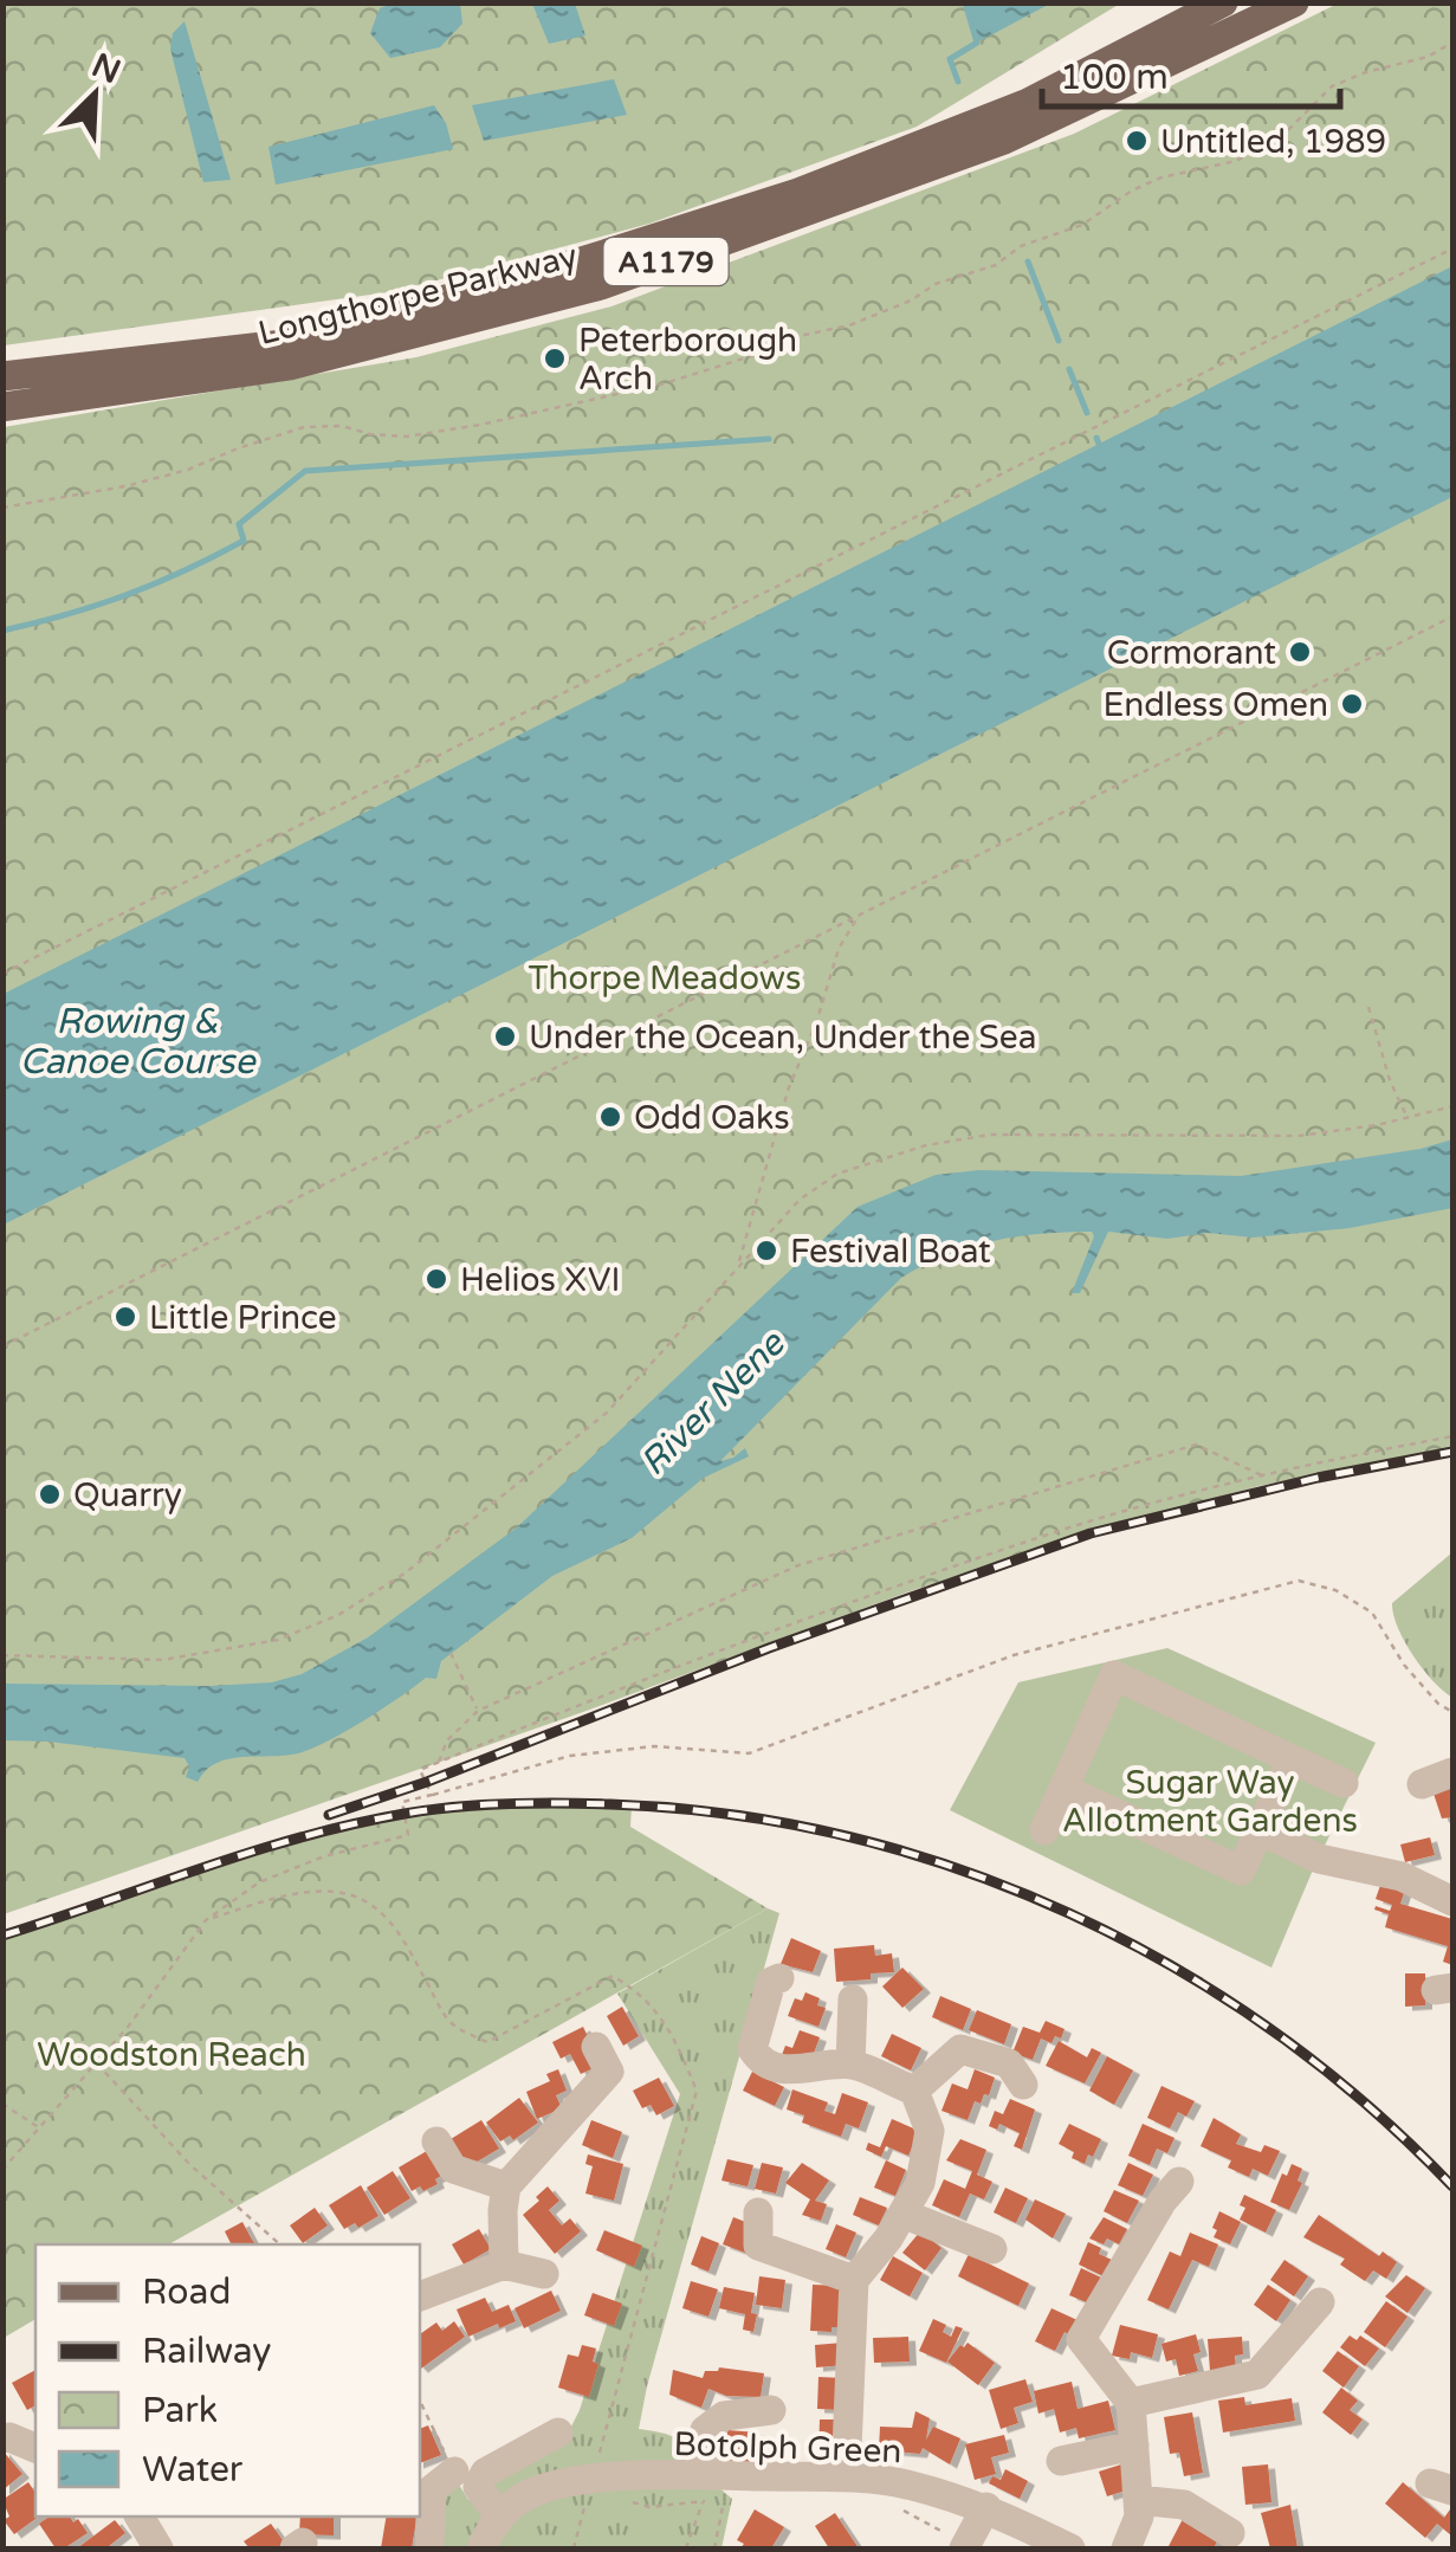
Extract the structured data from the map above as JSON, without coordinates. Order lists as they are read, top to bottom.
{
  "streets": {
    "main road": ["A1179", "Longthorpe Parkway"],
    "street": ["Botolph Green"]
  },
  "water": ["Rowing & Canoe Course", "River Nene"],
  "parks": ["Thorpe Meadows", "Sugar Way Allotment Gardens", "Woodston Reach"],
  "places": [
    "Untitled, 1989",
    "Peterborough Arch",
    "Cormorant",
    "Endless Omen",
    "Under the Ocean, Under the Sea",
    "Odd Oaks",
    "Festival Boat",
    "Helios XVI",
    "Little Prince",
    "Quarry"
  ],
  "legend": [
    "Road",
    "Railway",
    "Park",
    "Water"
  ],
  "scale_bar": "100 m",
  "north": "top right"
}
